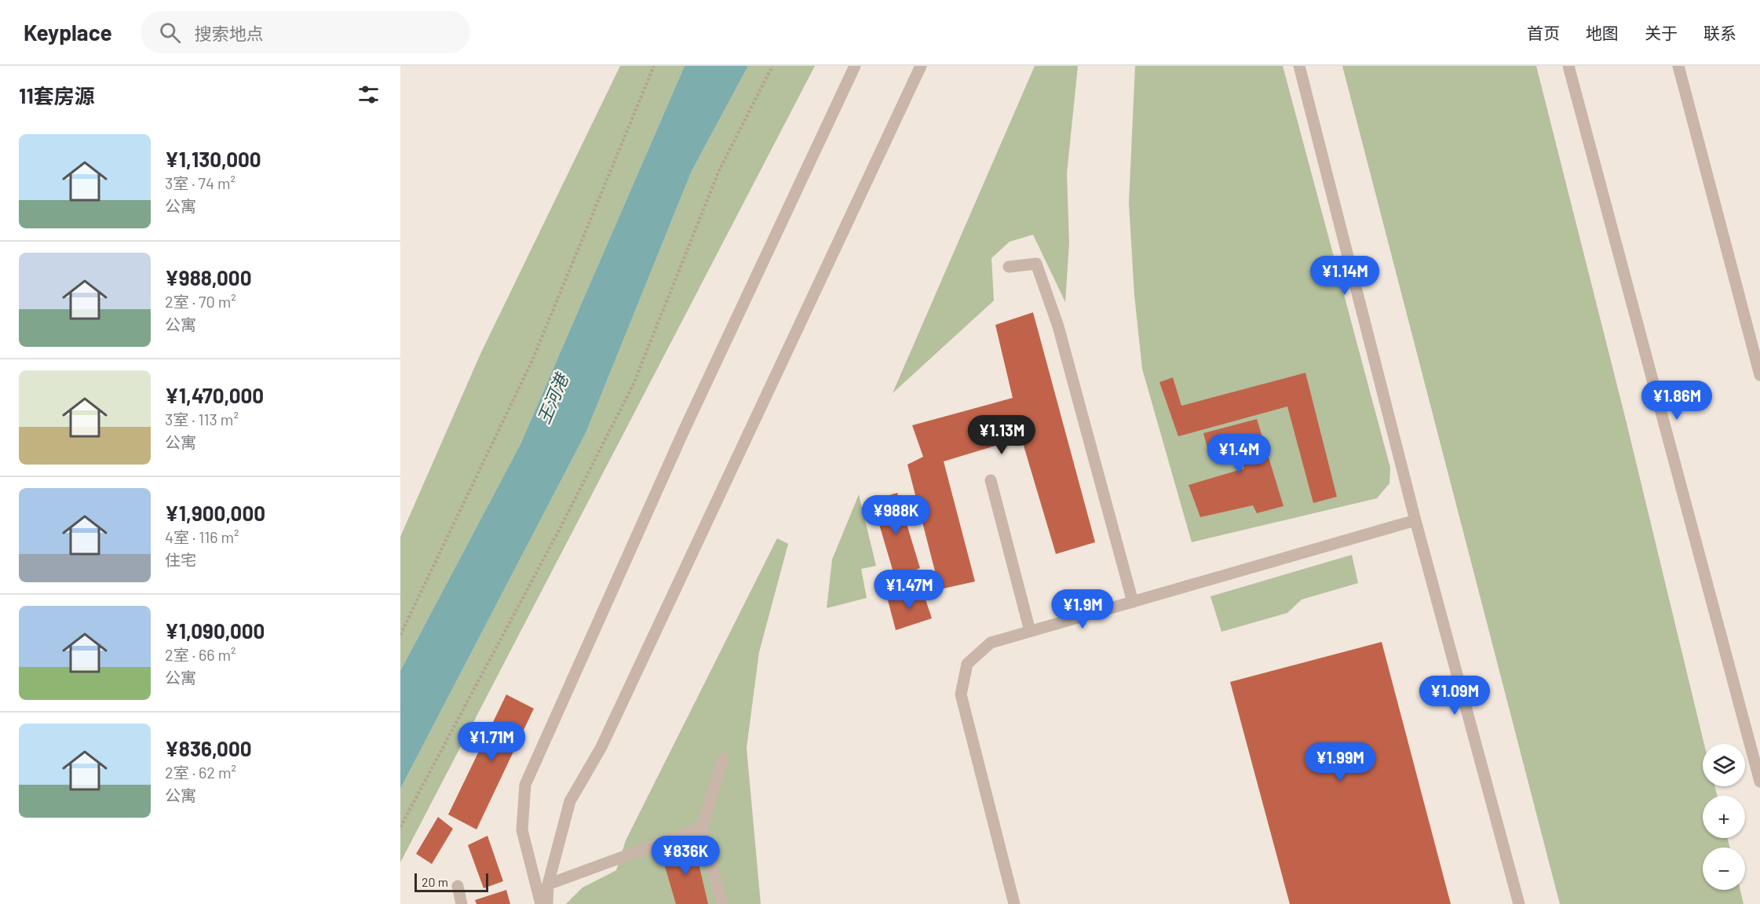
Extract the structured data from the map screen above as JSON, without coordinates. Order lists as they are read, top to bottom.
{
  "water": ["王河港"],
  "scale_bar": "20 m",
  "page": {
    "header": "Keyplace",
    "search": "搜索地点",
    "nav": [
      "首页",
      "地图",
      "关于",
      "联系"
    ],
    "heading": "11套房源",
    "list": [
      {
        "name": "¥1,130,000",
        "note": "3室 · 74 m² · 公寓"
      },
      {
        "name": "¥988,000",
        "note": "2室 · 70 m² · 公寓"
      },
      {
        "name": "¥1,470,000",
        "note": "3室 · 113 m² · 公寓"
      },
      {
        "name": "¥1,900,000",
        "note": "4室 · 116 m² · 住宅"
      },
      {
        "name": "¥1,090,000",
        "note": "2室 · 66 m² · 公寓"
      },
      {
        "name": "¥836,000",
        "note": "2室 · 62 m² · 公寓"
      }
    ],
    "price": [
      "¥1.14M",
      "¥1.86M",
      "¥1.13M",
      "¥1.4M",
      "¥988K",
      "¥1.47M",
      "¥1.9M",
      "¥1.09M",
      "¥1.71M",
      "¥1.99M",
      "¥836K"
    ],
    "map_buttons": ["+", "−"],
    "scale": "20 m"
  }
}
